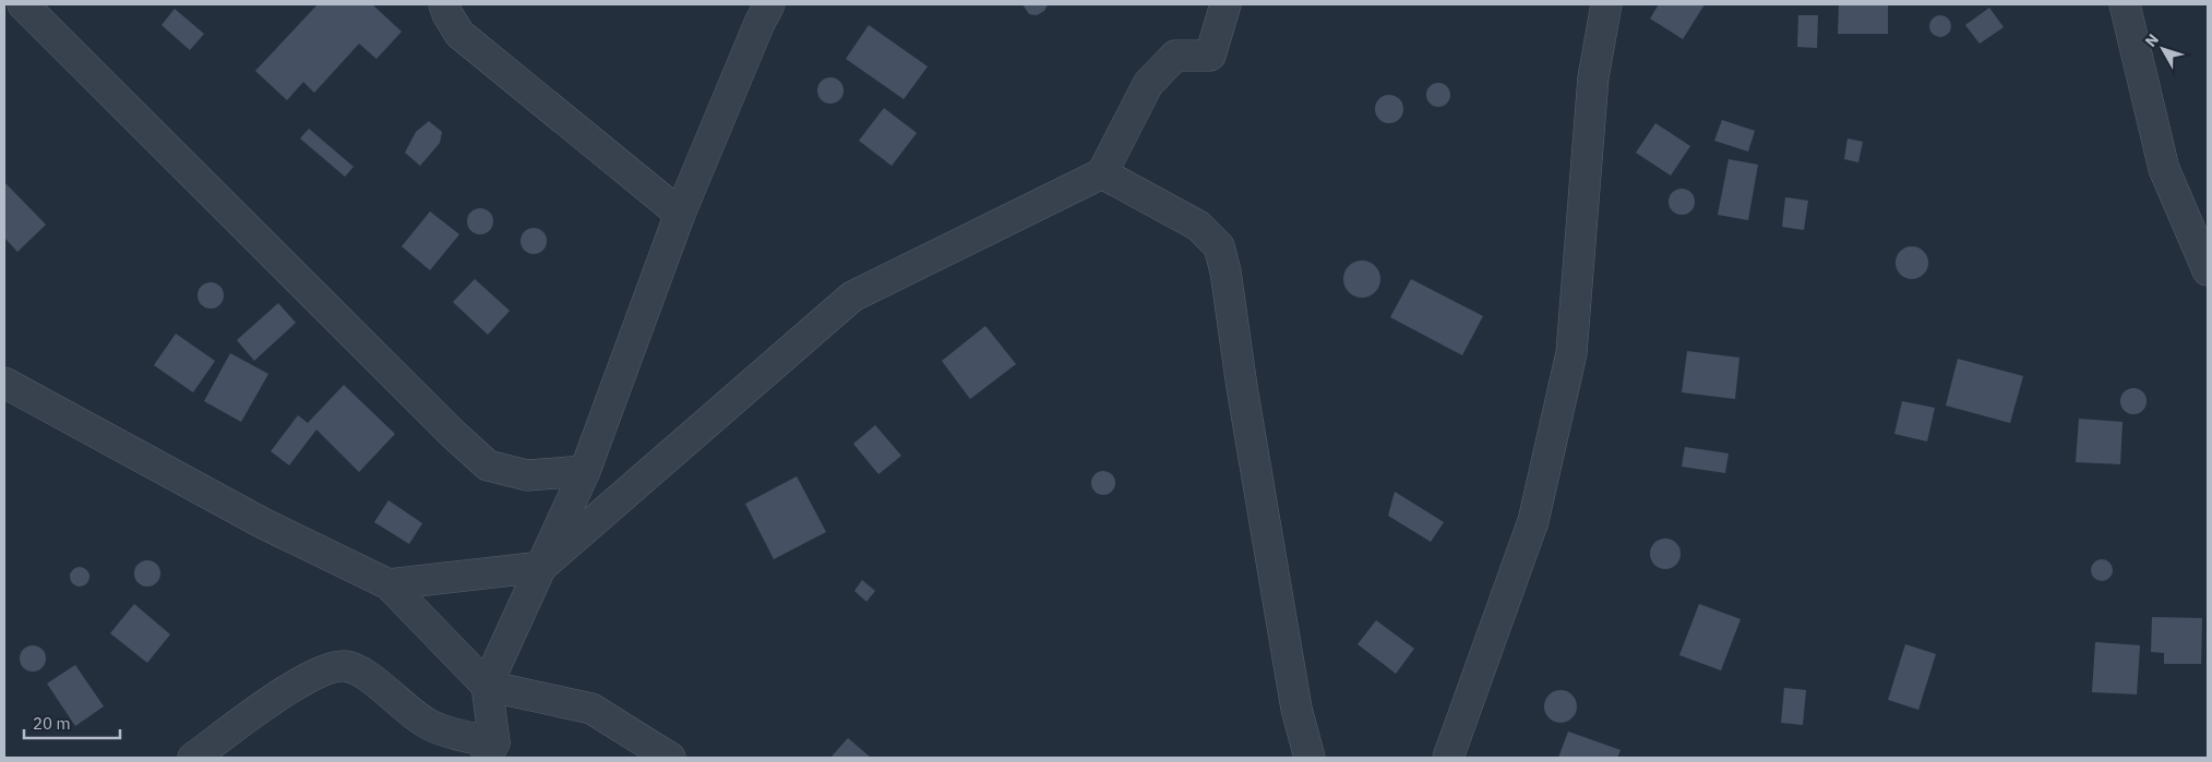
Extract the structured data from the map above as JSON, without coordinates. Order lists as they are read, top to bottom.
{
  "scale_bar": "20 m",
  "north": "top left"
}
